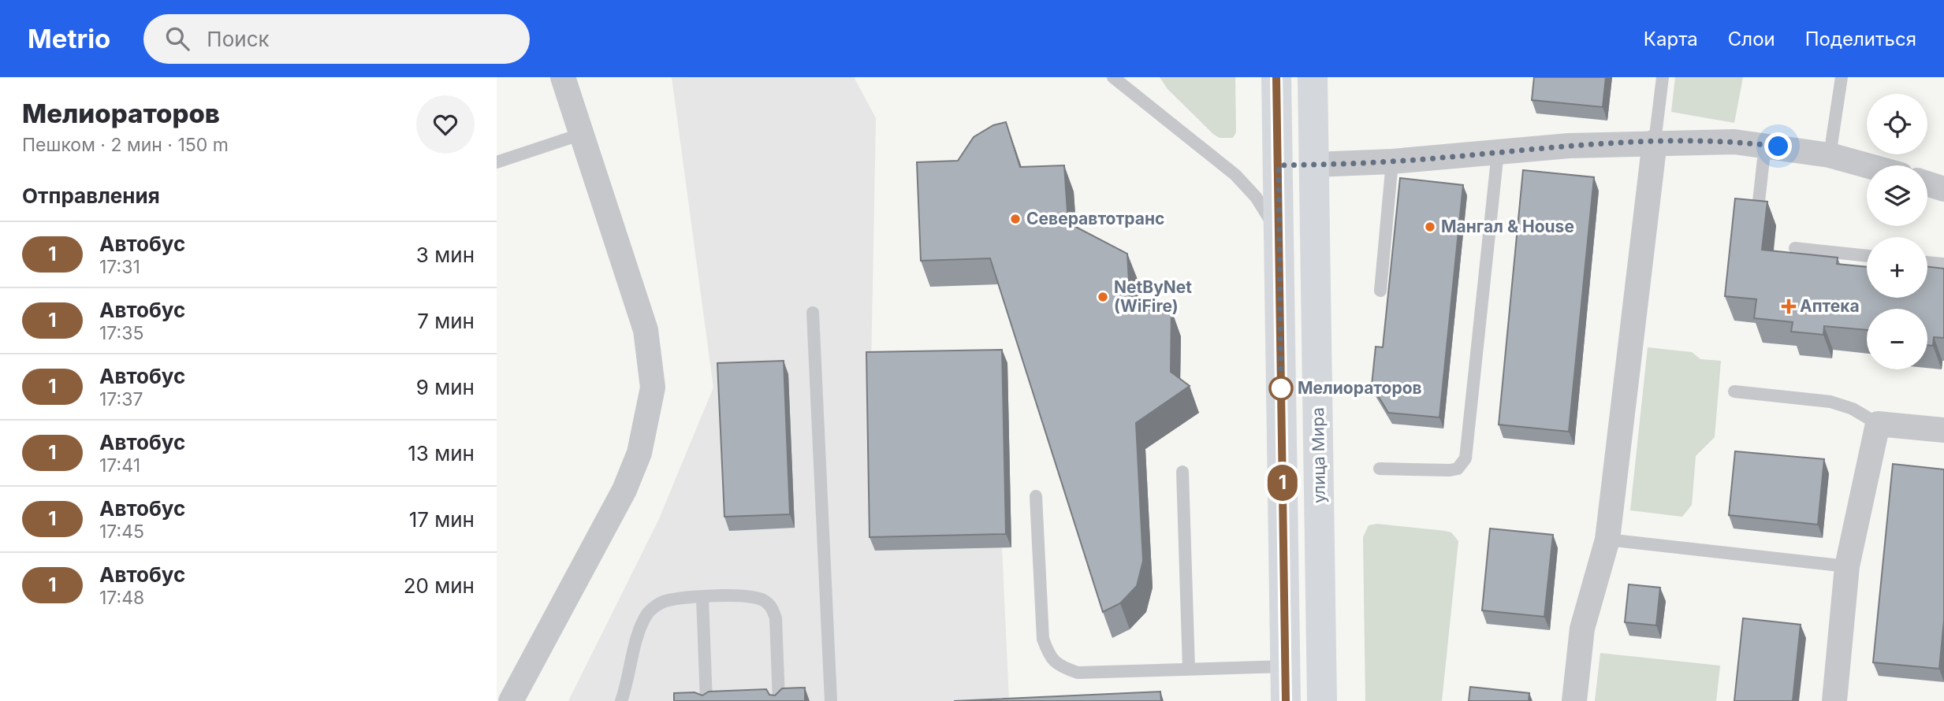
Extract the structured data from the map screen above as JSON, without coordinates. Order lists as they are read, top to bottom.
{
  "streets": {
    "main road": ["улица Мира"]
  },
  "places": {
    "other": [
      "Северавтотранс",
      "Мангал & House",
      "NetByNet (WiFire)",
      "Мелиораторов"
    ],
    "health": ["Аптека"]
  },
  "lines": ["bus line 1"],
  "page": {
    "header": "Metrio",
    "search": "Поиск",
    "nav": ["Карта", "Слои", "Поделиться"],
    "heading": [
      ["Мелиораторов", "Пешком · 2 мин · 150 m"],
      "Отправления"
    ],
    "on_map": "1",
    "map_buttons": ["+", "−"],
    "list": [
      {
        "mark": "1",
        "name": "Автобус",
        "note": "17:31",
        "value": "3 мин"
      },
      {
        "mark": "1",
        "name": "Автобус",
        "note": "17:35",
        "value": "7 мин"
      },
      {
        "mark": "1",
        "name": "Автобус",
        "note": "17:37",
        "value": "9 мин"
      },
      {
        "mark": "1",
        "name": "Автобус",
        "note": "17:41",
        "value": "13 мин"
      },
      {
        "mark": "1",
        "name": "Автобус",
        "note": "17:45",
        "value": "17 мин"
      },
      {
        "mark": "1",
        "name": "Автобус",
        "note": "17:48",
        "value": "20 мин"
      }
    ]
  }
}
